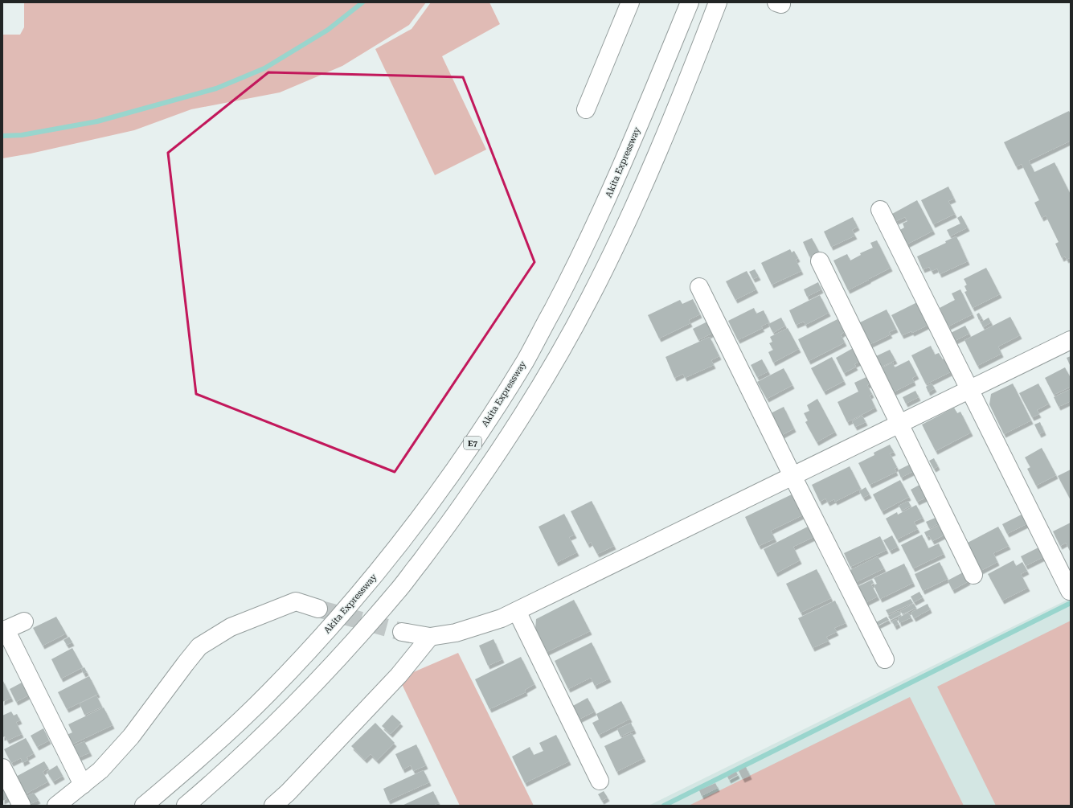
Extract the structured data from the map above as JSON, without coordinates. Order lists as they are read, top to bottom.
{
  "streets": {
    "main road": ["Akita Expressway", "E7"]
  }
}
